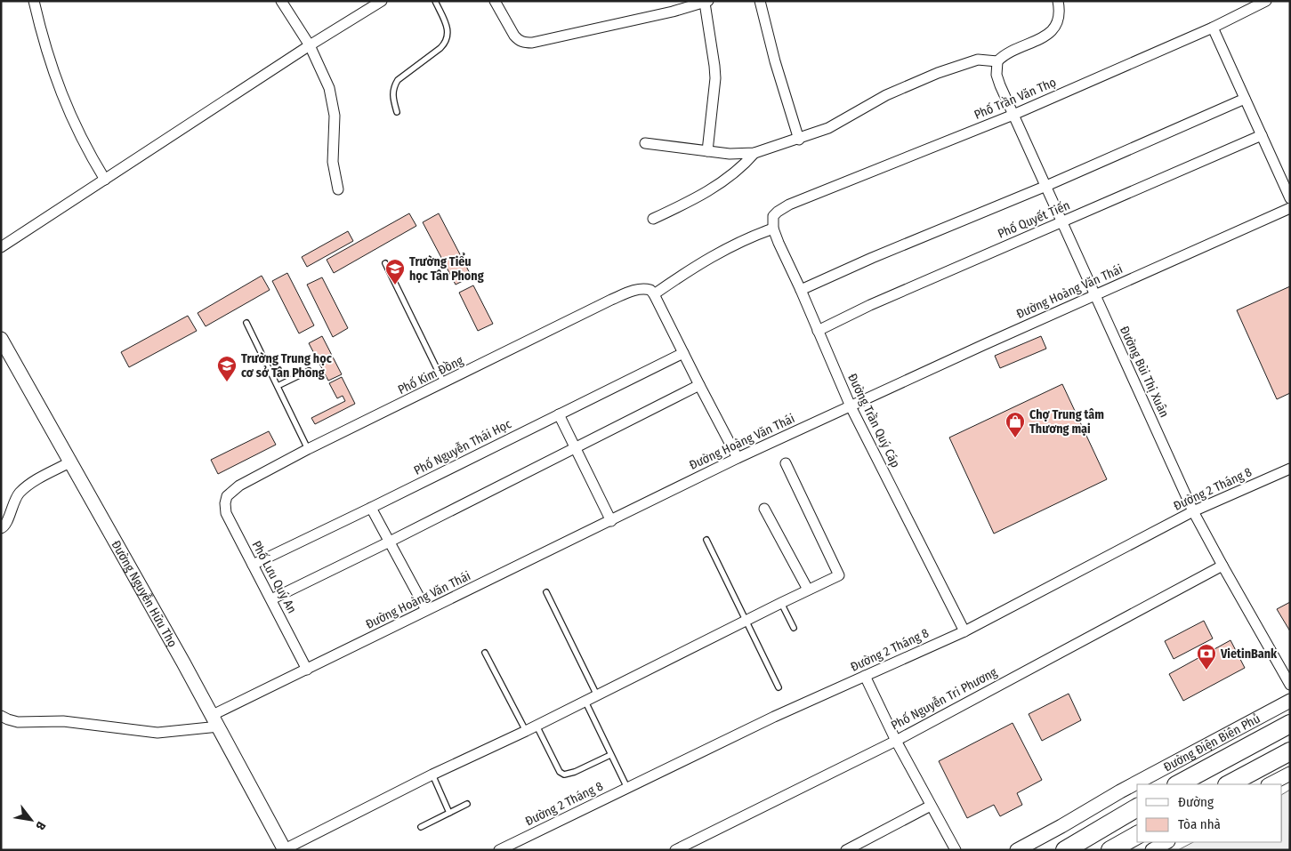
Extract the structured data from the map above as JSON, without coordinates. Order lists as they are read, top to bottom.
{
  "streets": {
    "highway": ["Đường Điện Biên Phủ"],
    "street": [
      "Phố Trần Văn Thọ",
      "Phố Quyết Tiến",
      "Đường Hoàng Văn Thái",
      "Đường Bùi Thị Xuân",
      "Phố Kim Đồng",
      "Đường Trần Quý Cáp",
      "Phố Nguyễn Thái Học",
      "Đường 2 Tháng 8",
      "Phố Lưu Quý An",
      "Đường Nguyễn Hữu Thọ",
      "Phố Nguyễn Tri Phương"
    ]
  },
  "crossings": [
    ["Phố Trần Văn Thọ", "Đường Bùi Thị Xuân"],
    ["Phố Trần Văn Thọ", "Đường Trần Quý Cáp"],
    ["Phố Quyết Tiến", "Đường Bùi Thị Xuân"],
    ["Phố Quyết Tiến", "Đường Trần Quý Cáp"],
    ["Đường Hoàng Văn Thái", "Đường Bùi Thị Xuân"],
    ["Đường Hoàng Văn Thái", "Đường Trần Quý Cáp"],
    ["Đường Hoàng Văn Thái", "Phố Lưu Quý An"],
    ["Đường Hoàng Văn Thái", "Đường Nguyễn Hữu Thọ"],
    ["Đường Bùi Thị Xuân", "Đường 2 Tháng 8"],
    ["Đường Bùi Thị Xuân", "Phố Nguyễn Tri Phương"],
    ["Phố Kim Đồng", "Phố Lưu Quý An"],
    ["Đường Trần Quý Cáp", "Đường 2 Tháng 8"],
    ["Phố Nguyễn Thái Học", "Phố Lưu Quý An"]
  ],
  "places": {
    "school or university": ["Trường Tiểu học Tân Phong", "Trường Trung học cơ sở Tân Phong"],
    "shop": ["Chợ Trung tâm Thương mại"],
    "bank": ["VietinBank"]
  },
  "legend": ["Đường", "Tòa nhà"],
  "north": "bottom right"
}
